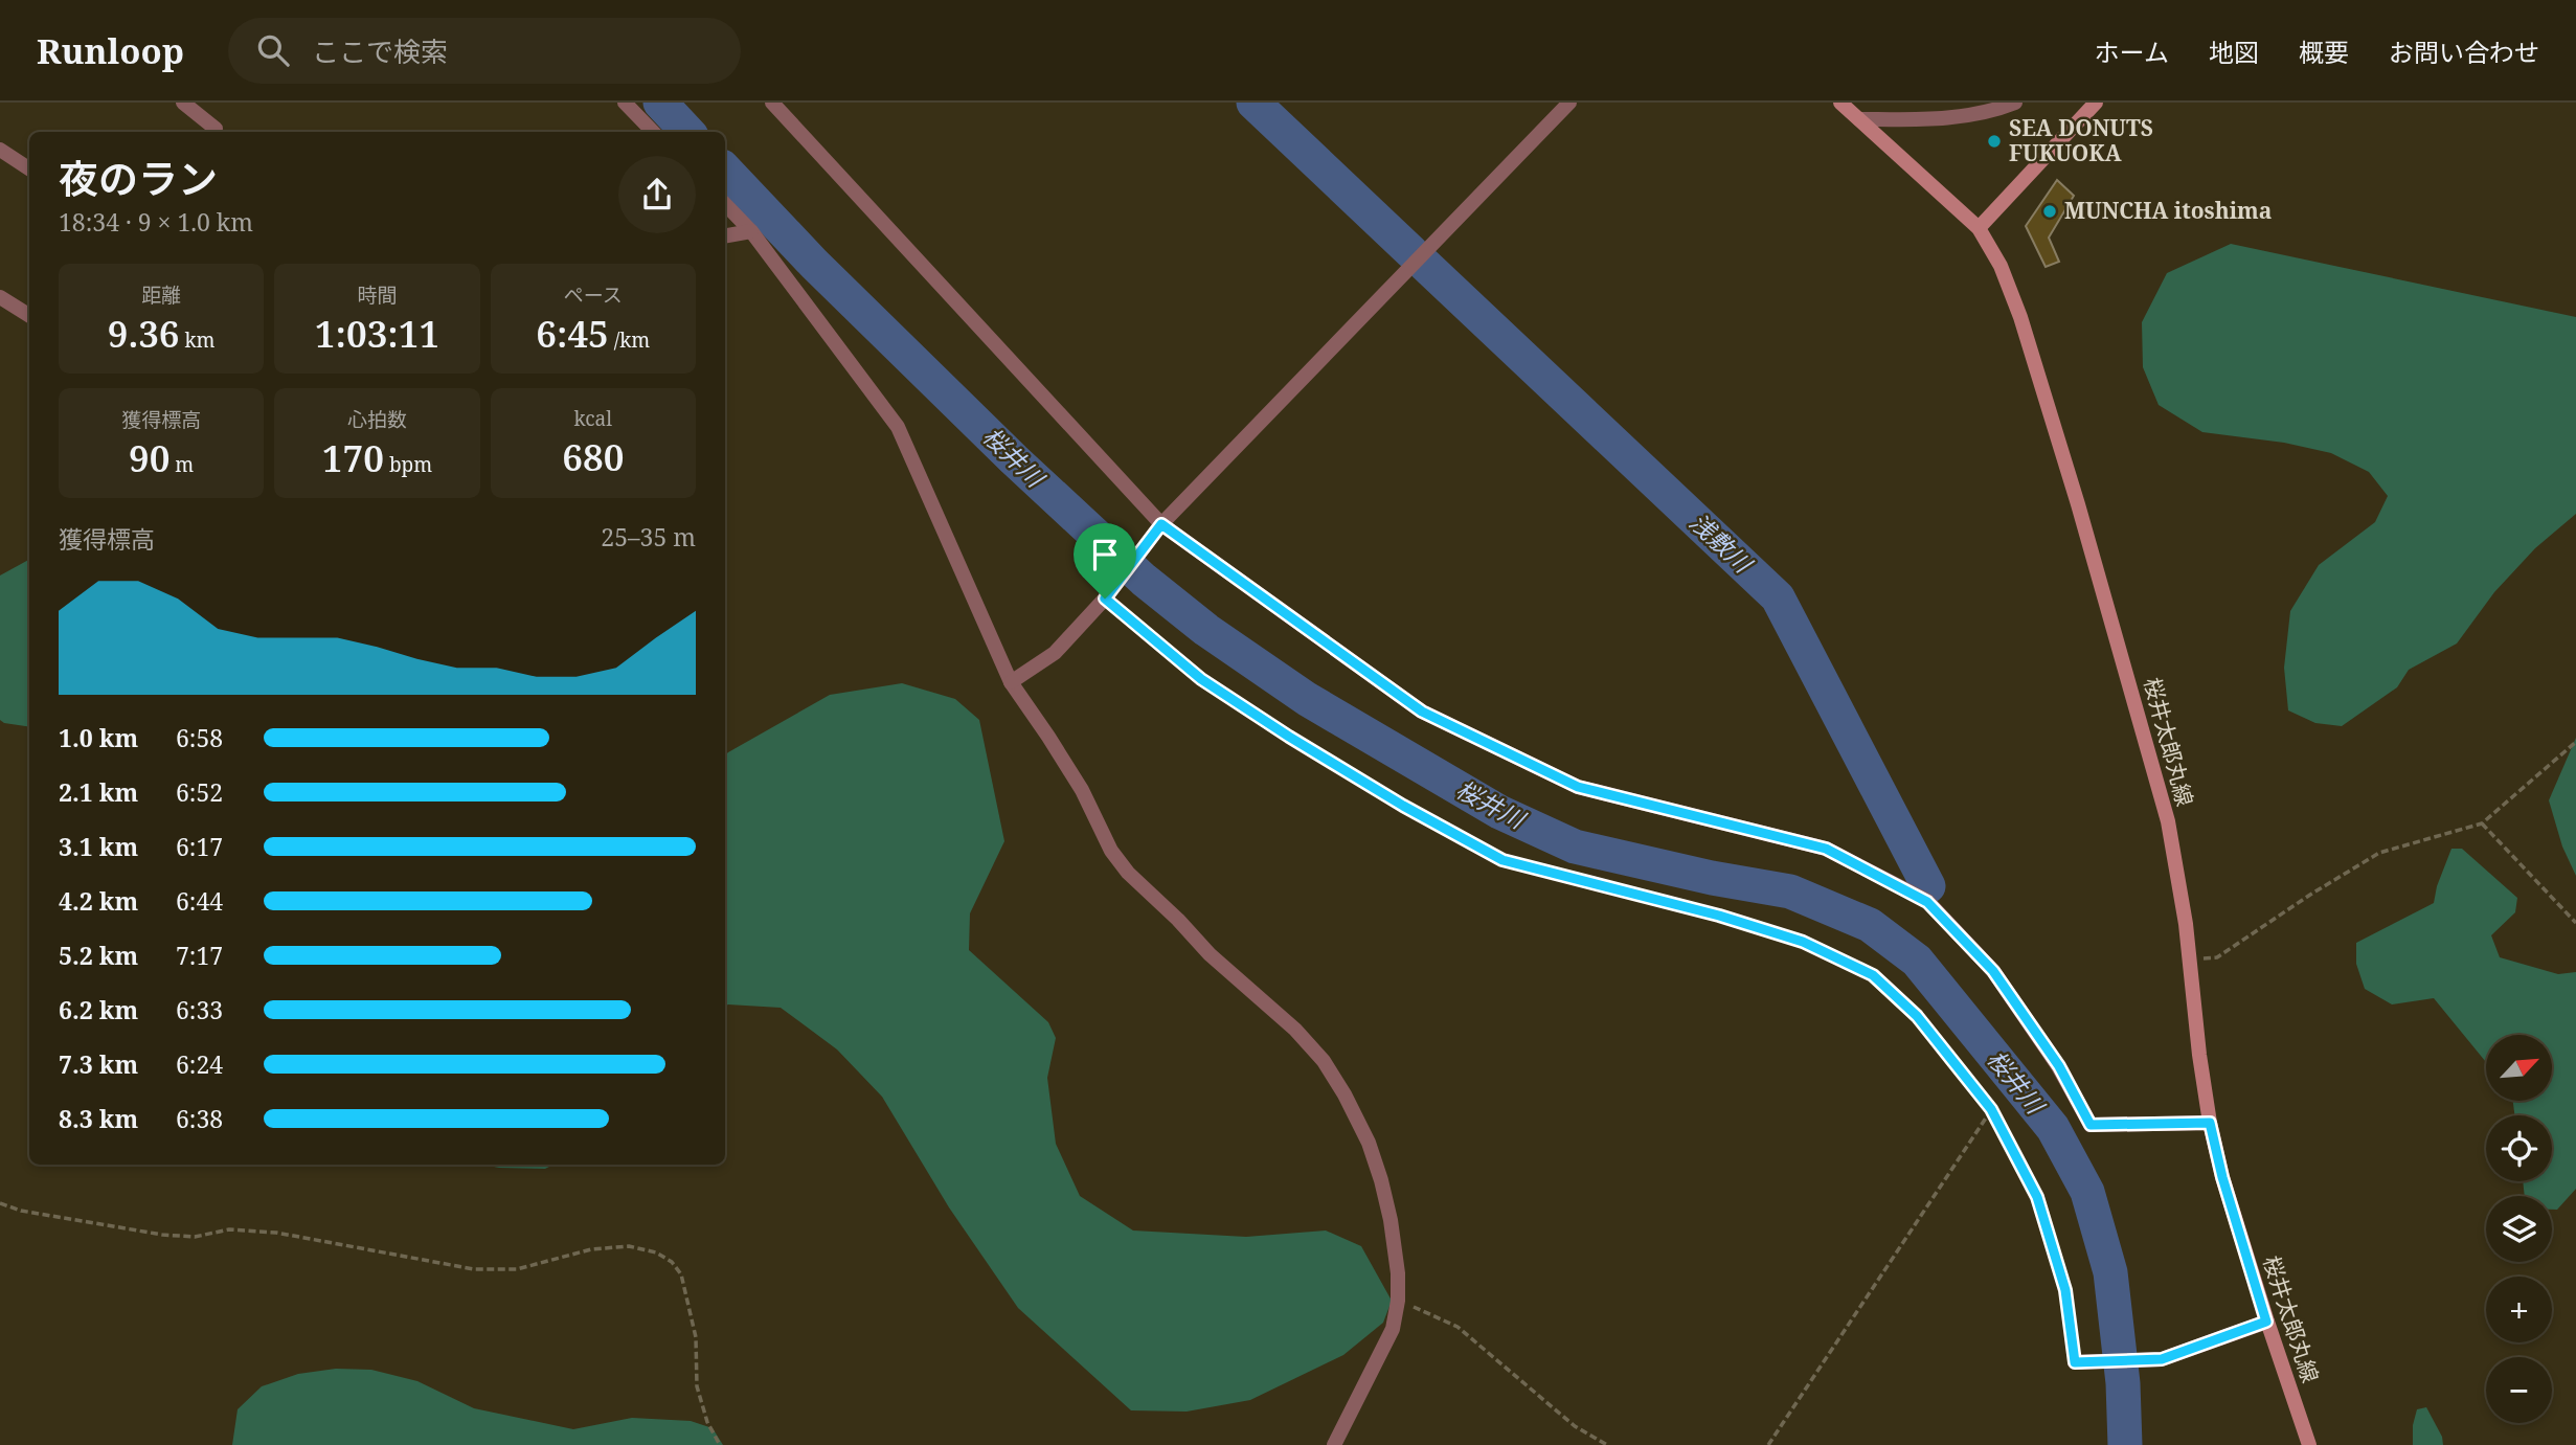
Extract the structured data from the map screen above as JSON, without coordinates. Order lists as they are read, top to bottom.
{
  "streets": {
    "main road": ["桜井太郎丸線"]
  },
  "water": ["桜井川", "浅敷川"],
  "places": ["SEA DONUTS FUKUOKA", "MUNCHA itoshima"],
  "north": "top right",
  "page": {
    "header": "Runloop",
    "search": "ここで検索",
    "nav": [
      "ホーム",
      "地図",
      "概要",
      "お問い合わせ"
    ],
    "heading": ["夜のラン", "18:34 · 9 × 1.0 km"],
    "stats": [
      ["距離", "9.36 km"],
      ["時間", "1:03:11"],
      ["ペース", "6:45 /km"],
      ["獲得標高", "90 m"],
      ["心拍数", "170 bpm"],
      ["kcal", "680"]
    ],
    "chart": ["獲得標高", "25–35 m"],
    "list": [
      {
        "name": "1.0 km",
        "note": "6:58"
      },
      {
        "name": "2.1 km",
        "note": "6:52"
      },
      {
        "name": "3.1 km",
        "note": "6:17"
      },
      {
        "name": "4.2 km",
        "note": "6:44"
      },
      {
        "name": "5.2 km",
        "note": "7:17"
      },
      {
        "name": "6.2 km",
        "note": "6:33"
      },
      {
        "name": "7.3 km",
        "note": "6:24"
      },
      {
        "name": "8.3 km",
        "note": "6:38"
      }
    ],
    "map_buttons": ["+", "−"]
  }
}
